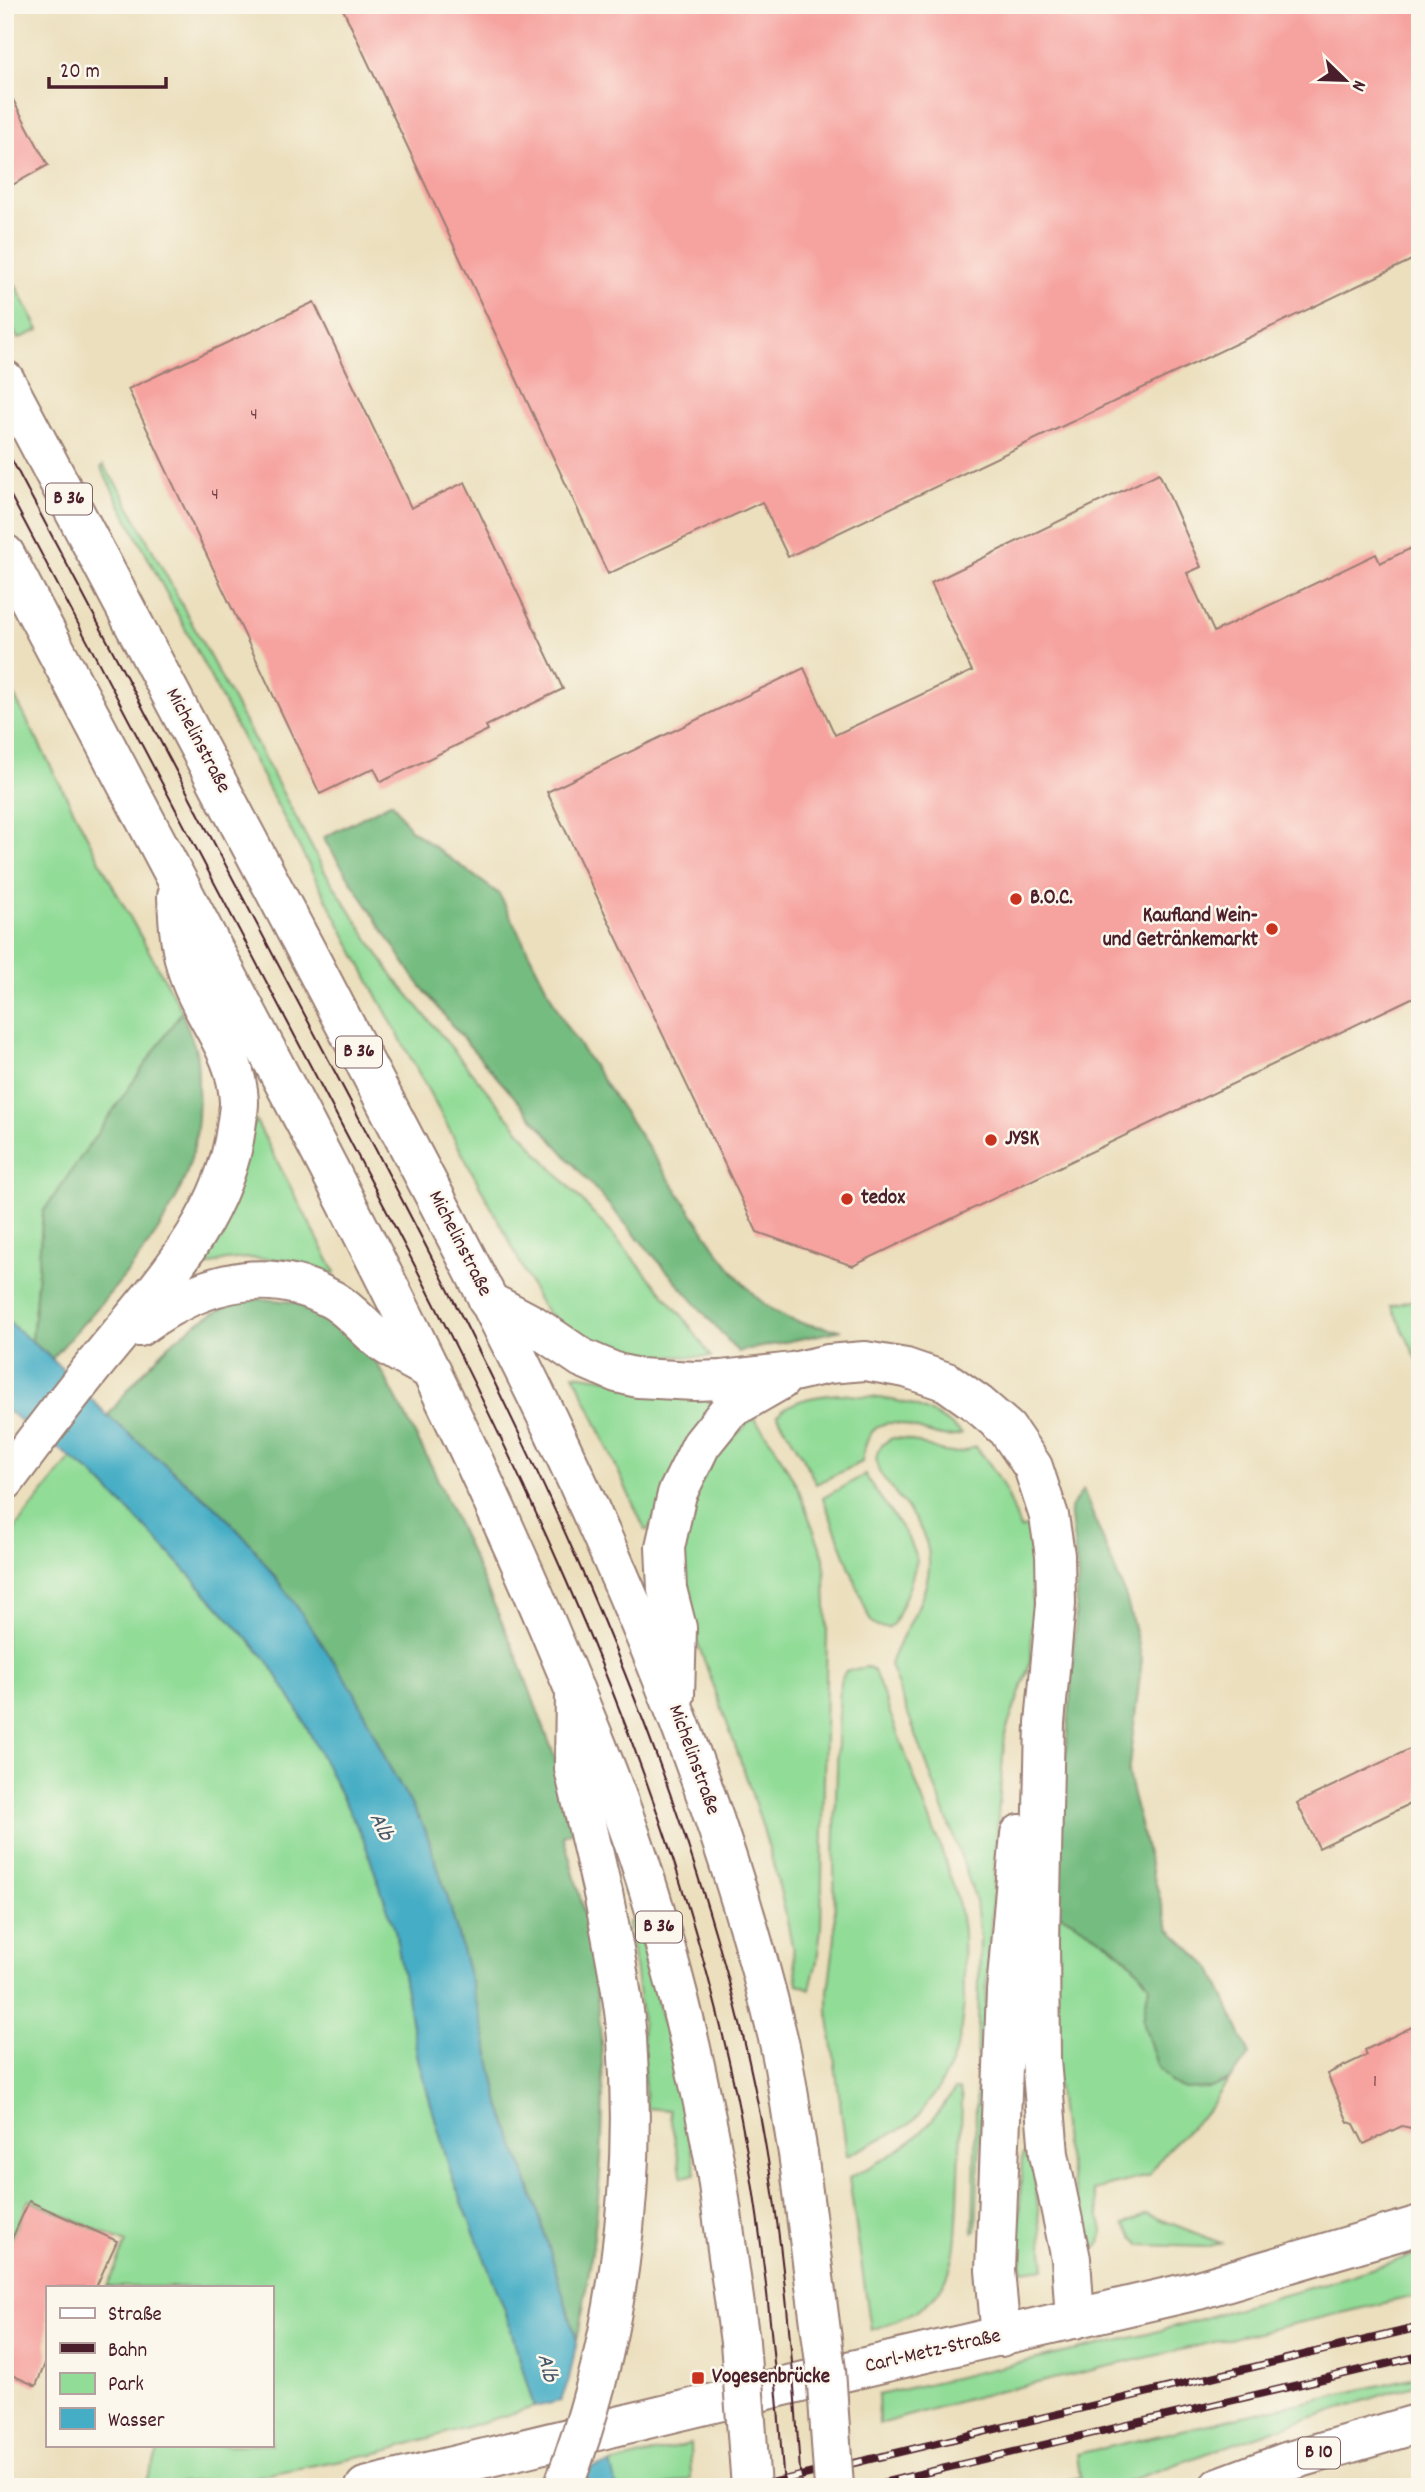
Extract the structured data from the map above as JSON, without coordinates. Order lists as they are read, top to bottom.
{
  "streets": {
    "main road": [
      "B 36",
      "Michelinstraße",
      "Carl-Metz-Straße",
      "B 10"
    ]
  },
  "water": ["Alb"],
  "places": {
    "other": [
      "B.O.C.",
      "Kaufland Wein- und Getränkemarkt",
      "JYSK",
      "tedox"
    ],
    "transit": ["Vogesenbrücke"]
  },
  "house_numbers": ["4", "4", "1"],
  "legend": [
    "Straße",
    "Bahn",
    "Park",
    "Wasser"
  ],
  "scale_bar": "20 m",
  "north": "bottom right"
}
